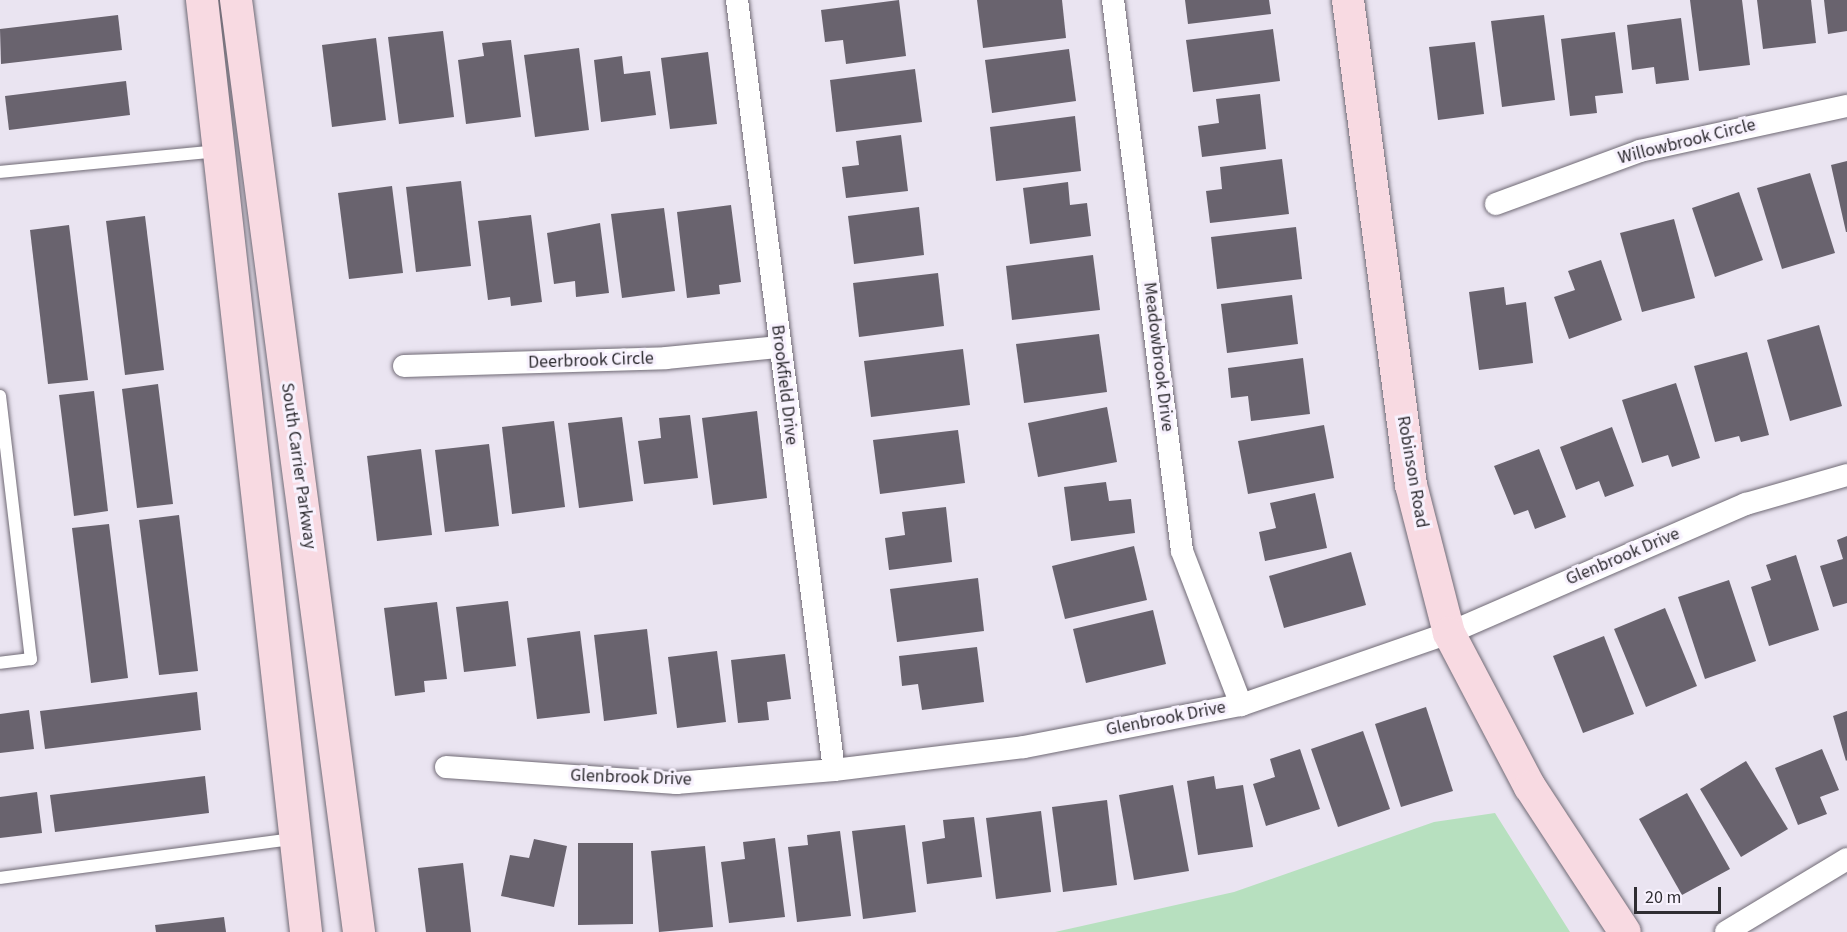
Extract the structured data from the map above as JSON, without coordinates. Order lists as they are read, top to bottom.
{
  "streets": {
    "main road": ["South Carrier Parkway", "Robinson Road"],
    "street": [
      "Willowbrook Circle",
      "Meadowbrook Drive",
      "Deerbrook Circle",
      "Brookfield Drive",
      "Glenbrook Drive"
    ]
  },
  "crossings": [
    ["Meadowbrook Drive", "Glenbrook Drive"],
    ["Deerbrook Circle", "Brookfield Drive"],
    ["Brookfield Drive", "Glenbrook Drive"],
    ["Robinson Road", "Glenbrook Drive"]
  ],
  "scale_bar": "20 m"
}
